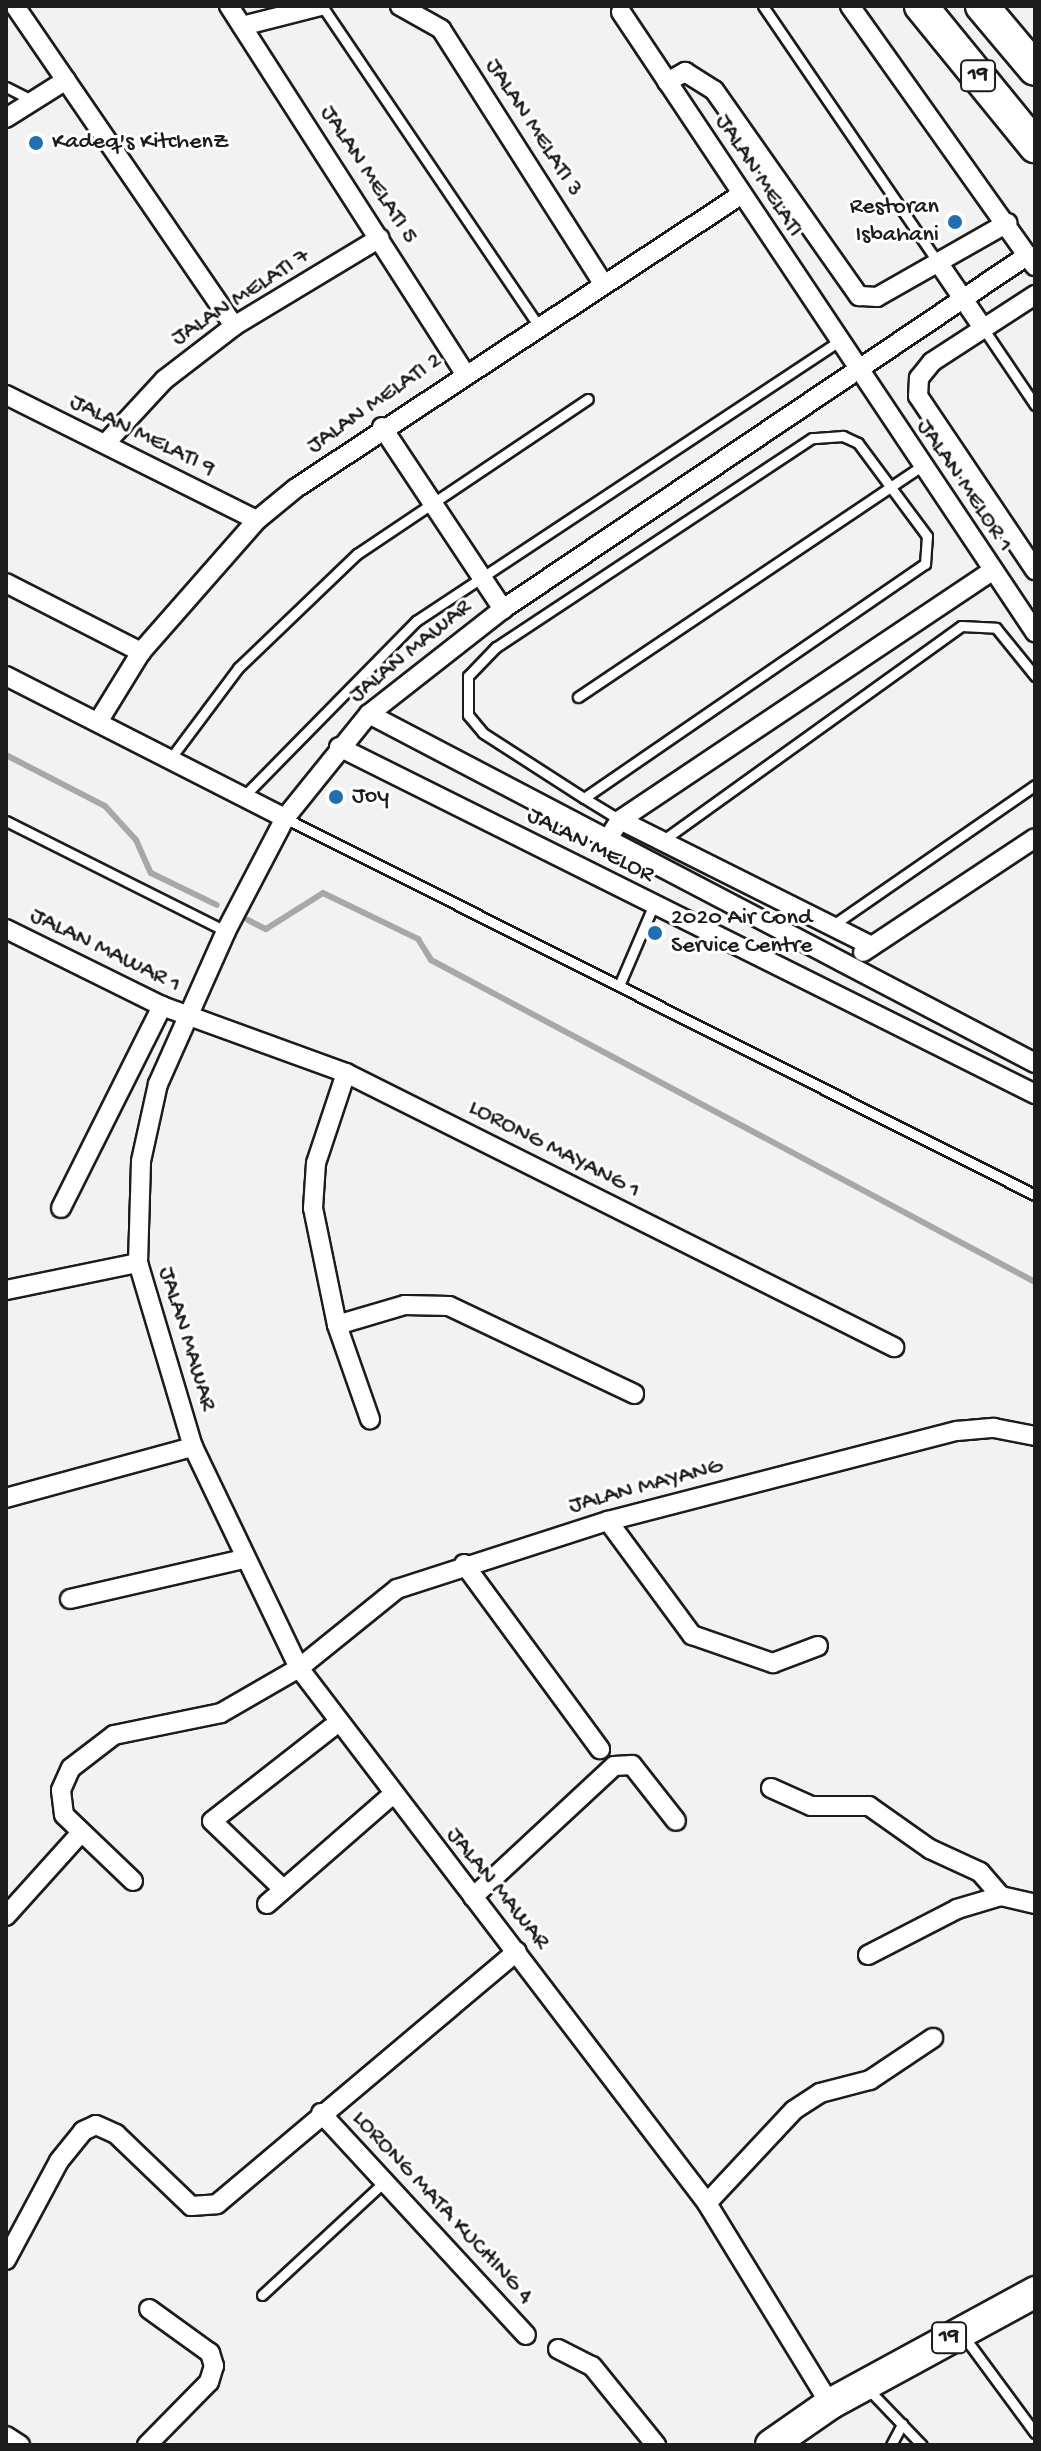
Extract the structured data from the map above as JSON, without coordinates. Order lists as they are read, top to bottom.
{
  "streets": {
    "highway": ["19"],
    "street": [
      "JALAN MELATI 3",
      "JALAN MELATI 5",
      "JALAN MELATI",
      "JALAN MELATI 7",
      "JALAN MELATI 2",
      "JALAN MELATI 9",
      "JALAN MELOR 1",
      "JALAN MAWAR",
      "JALAN MELOR",
      "JALAN MAWAR 1",
      "LORONG MAYANG 1",
      "JALAN MAYANG",
      "LORONG MATA KUCHING 4"
    ]
  },
  "crossings": [
    ["19", "JALAN MAWAR"],
    ["JALAN MELATI 3", "JALAN MELATI 2"],
    ["JALAN MELATI 5", "JALAN MELATI 7"],
    ["JALAN MELATI 5", "JALAN MELATI 2"],
    ["JALAN MELATI", "JALAN MELATI 2"],
    ["JALAN MELATI", "JALAN MELOR 1"],
    ["JALAN MELATI", "JALAN MAWAR"],
    ["JALAN MELATI 7", "JALAN MELATI 9"],
    ["JALAN MELATI 2", "JALAN MELATI 9"],
    ["JALAN MELOR 1", "JALAN MAWAR"],
    ["JALAN MAWAR", "JALAN MELOR"],
    ["JALAN MAWAR", "JALAN MAWAR 1"],
    ["JALAN MAWAR", "LORONG MAYANG 1"],
    ["JALAN MAWAR", "JALAN MAYANG"],
    ["JALAN MAWAR 1", "LORONG MAYANG 1"]
  ],
  "places": [
    "Kadeq's KitchenZ",
    "Restoran Isbahani",
    "Joy",
    "2020 Air Cond Service Centre"
  ]
}
